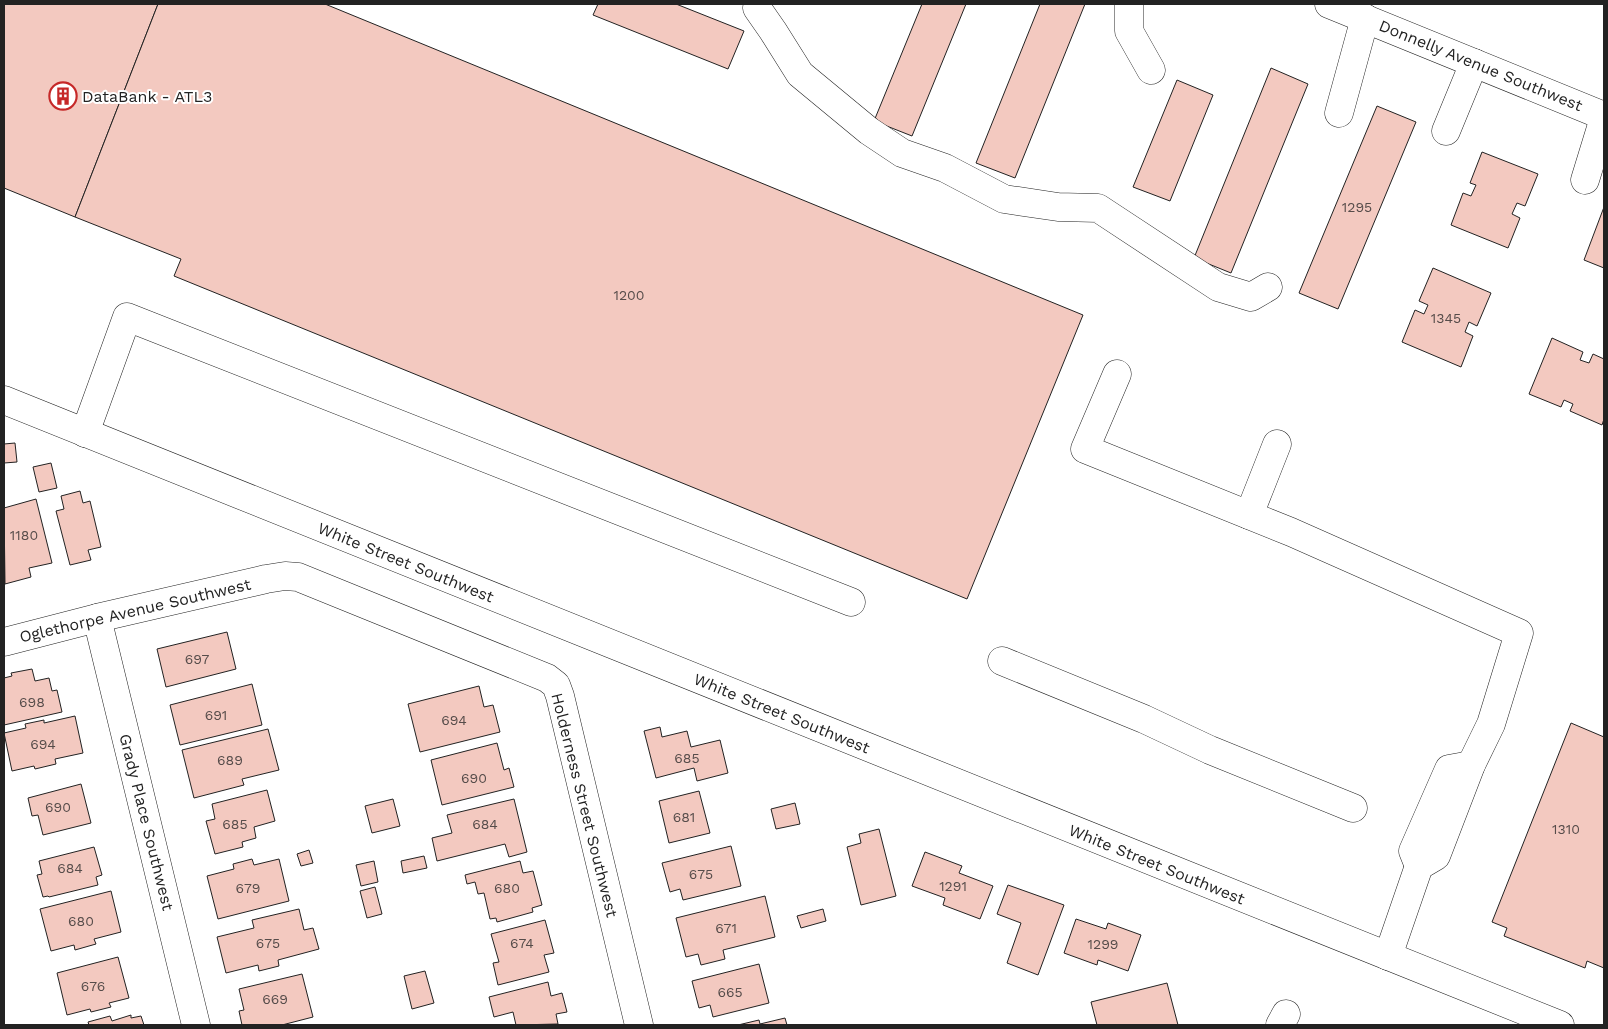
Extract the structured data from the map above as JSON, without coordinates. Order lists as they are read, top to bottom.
{
  "streets": {
    "street": [
      "Donnelly Avenue Southwest",
      "White Street Southwest",
      "Oglethorpe Avenue Southwest",
      "Holderness Street Southwest",
      "Grady Place Southwest"
    ]
  },
  "crossings": [
    ["Oglethorpe Avenue Southwest", "Holderness Street Southwest"],
    ["Oglethorpe Avenue Southwest", "Grady Place Southwest"]
  ],
  "places": {
    "building": ["DataBank - ATL3"]
  },
  "house_numbers": [
    "1295",
    "1200",
    "1345",
    "1180",
    "697",
    "698",
    "691",
    "694",
    "694",
    "685",
    "689",
    "690",
    "690",
    "681",
    "685",
    "684",
    "1310",
    "684",
    "675",
    "1291",
    "679",
    "680",
    "680",
    "671",
    "675",
    "674",
    "1299",
    "676",
    "665",
    "669"
  ]
}
